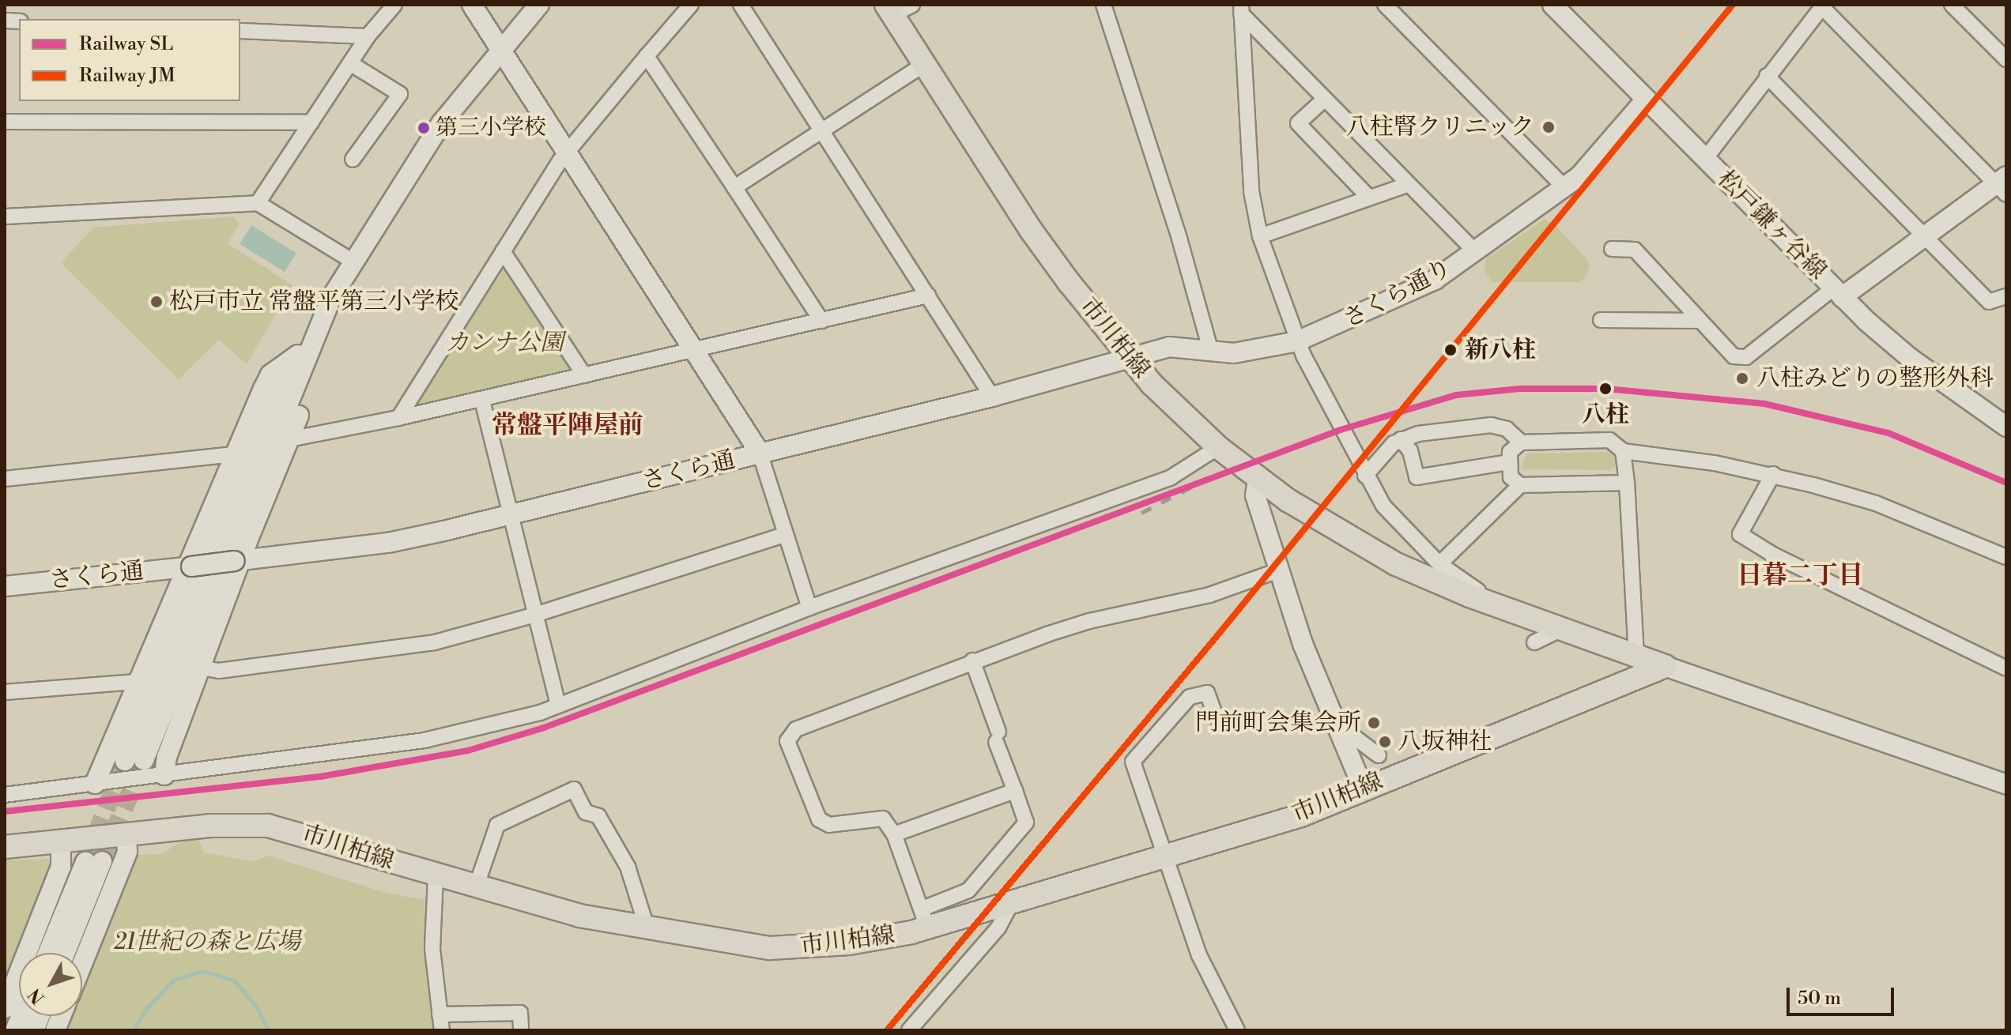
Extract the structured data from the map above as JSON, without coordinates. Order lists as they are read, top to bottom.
{
  "streets": {
    "main road": ["市川柏線"],
    "street": ["松戸鎌ヶ谷線", "さくら通り", "さくら通"]
  },
  "crossings": [
    ["松戸鎌ヶ谷線", "さくら通り"],
    ["さくら通り", "市川柏線"],
    ["さくら通り", "さくら通"],
    ["市川柏線", "さくら通"]
  ],
  "districts": ["常盤平陣屋前", "日暮二丁目"],
  "parks": ["カンナ公園", "21世紀の森と広場"],
  "places": [
    "八柱腎クリニック",
    "第三小学校",
    "松戸市立 常盤平第三小学校",
    "新八柱",
    "八柱みどりの整形外科",
    "八柱",
    "門前町会集会所",
    "八坂神社"
  ],
  "lines": ["rail line JM", "rail line SL"],
  "legend": ["Railway SL", "Railway JM"],
  "scale_bar": "50 m",
  "north": "bottom left"
}
